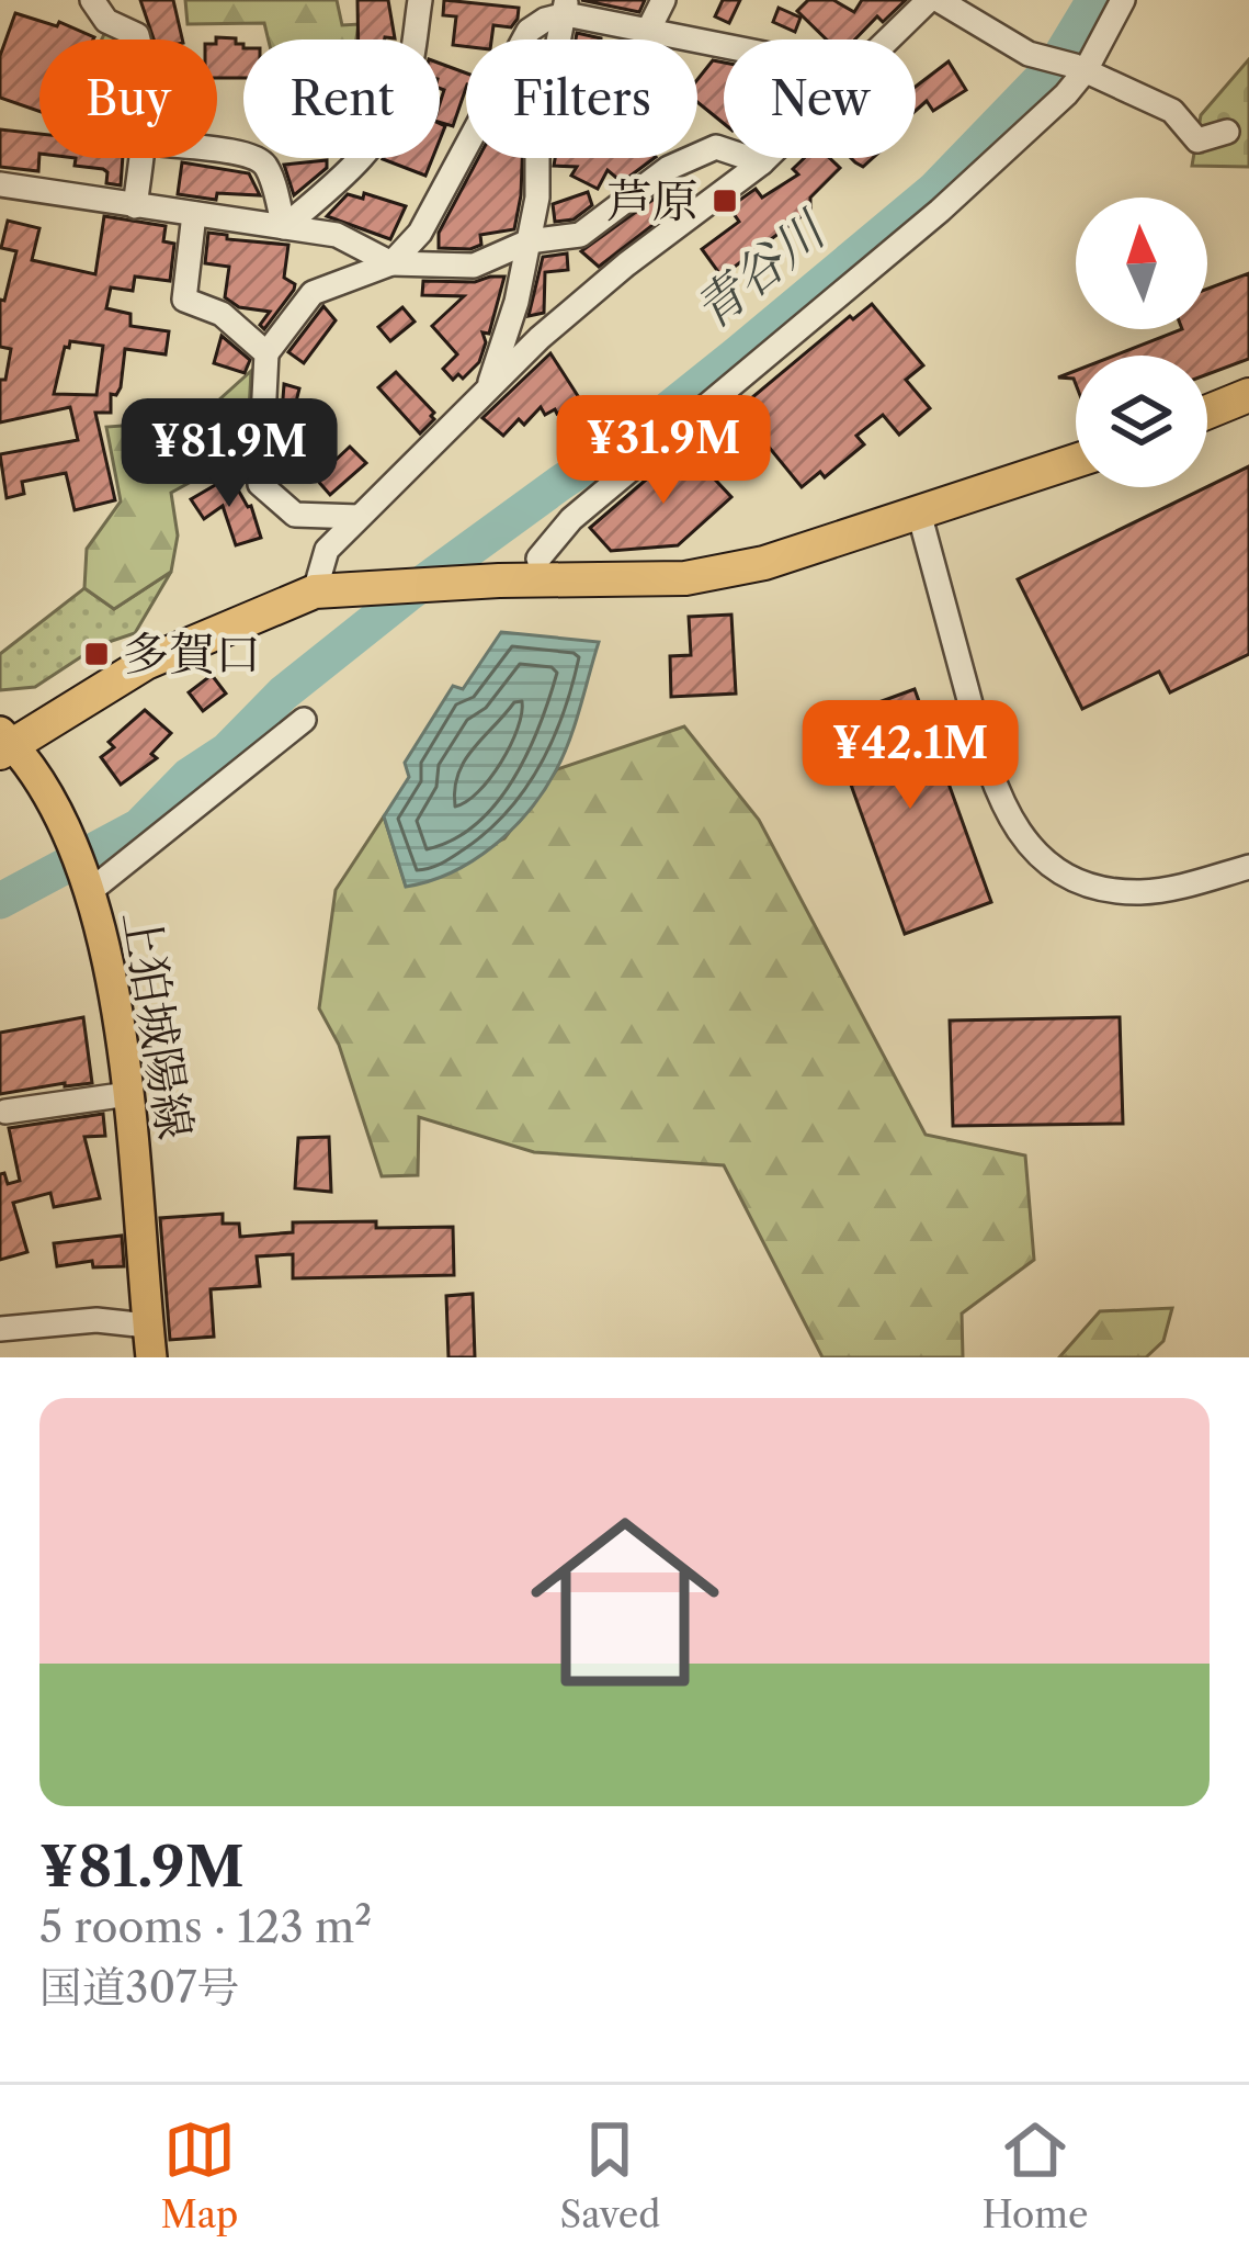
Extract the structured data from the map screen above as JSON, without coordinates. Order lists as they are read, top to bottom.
{
  "streets": {
    "main road": ["上狛城陽線"]
  },
  "water": ["青谷川"],
  "places": {
    "transit": ["芦原", "多賀口"]
  },
  "north": "top",
  "page": {
    "chip": [
      "Buy",
      "Rent",
      "Filters",
      "New"
    ],
    "price": ["¥31.9M", "¥81.9M", "¥42.1M"],
    "list": [
      {
        "name": "¥81.9M",
        "note": "5 rooms · 123 m² · 国道307号"
      }
    ],
    "tabs": ["Map", "Saved", "Home"]
  }
}
